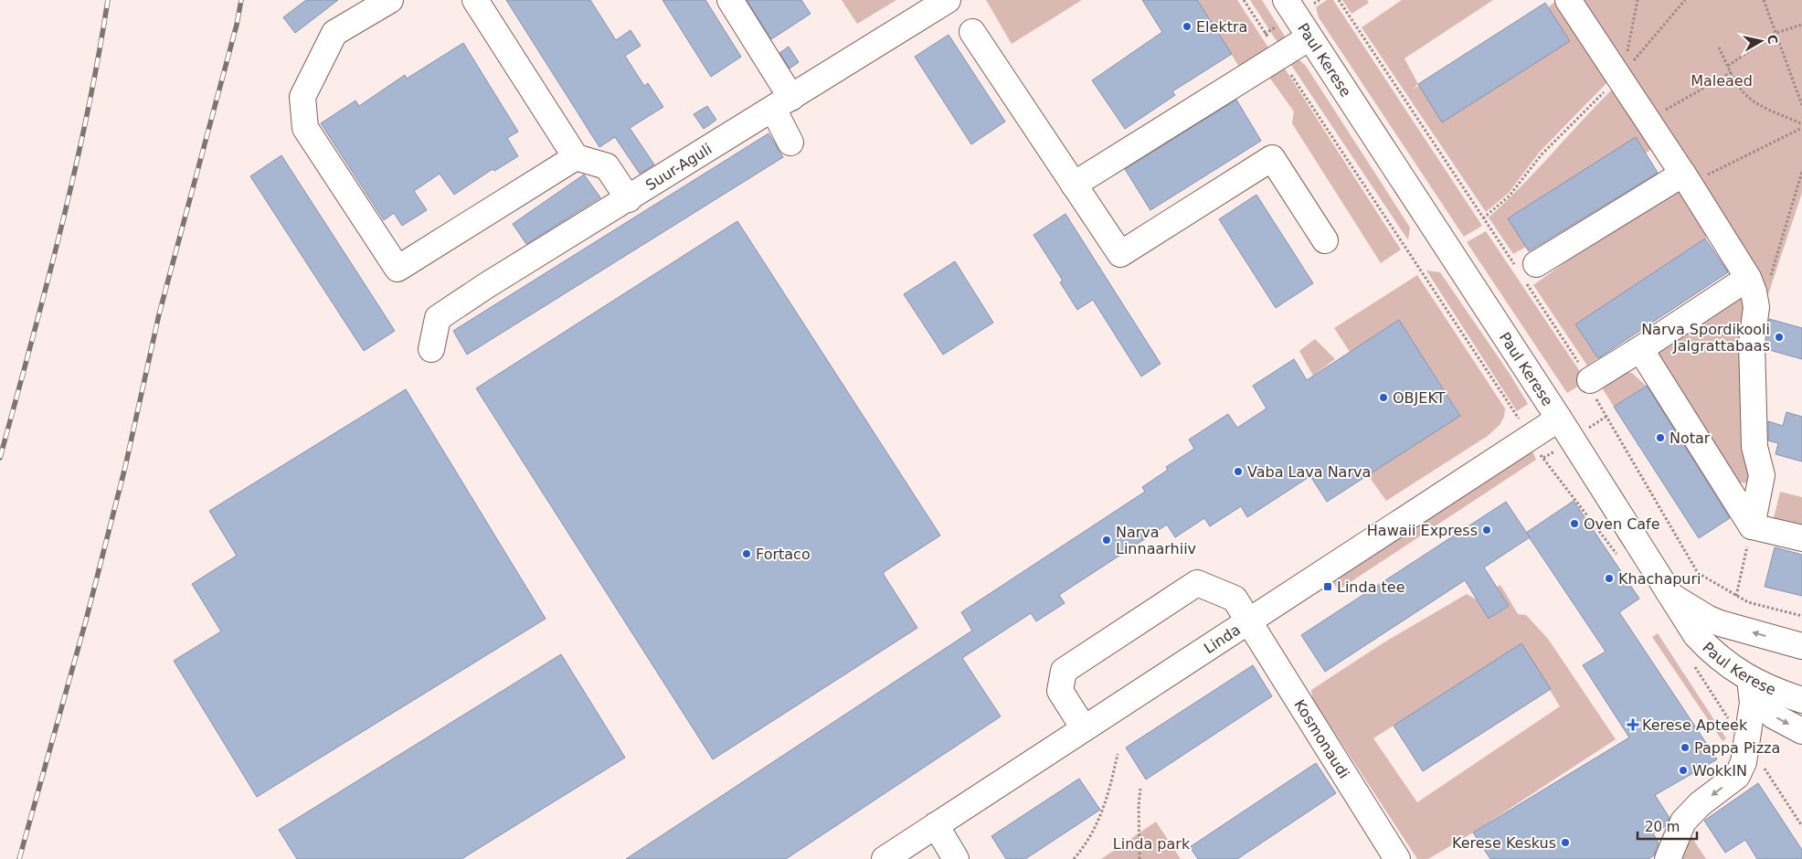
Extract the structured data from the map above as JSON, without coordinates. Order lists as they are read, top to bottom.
{
  "streets": {
    "main road": [
      "Paul Kerese",
      "Suur-Aguli",
      "Linda",
      "Kosmonaudi"
    ]
  },
  "crossings": [
    ["Paul Kerese", "Linda"],
    ["Linda", "Kosmonaudi"]
  ],
  "parks": ["Maleaed", "Linda park"],
  "places": {
    "other": [
      "Elektra",
      "Narva Spordikooli Jalgrattabaas",
      "OBJEKT",
      "Notar",
      "Vaba Lava Narva",
      "Oven Cafe",
      "Hawaii Express",
      "Narva Linnaarhiiv",
      "Fortaco",
      "Khachapuri",
      "Pappa Pizza",
      "WokkIN",
      "Kerese Keskus"
    ],
    "transit": ["Linda tee"],
    "health": ["Kerese Apteek"]
  },
  "scale_bar": "20 m",
  "north": "right"
}
